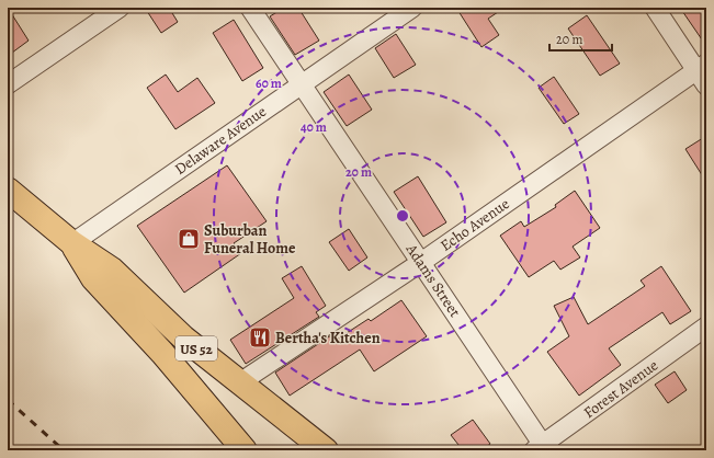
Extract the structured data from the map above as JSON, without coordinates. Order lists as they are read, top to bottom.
{
  "streets": {
    "main road": ["US 52"],
    "street": [
      "Delaware Avenue",
      "Echo Avenue",
      "Adams Street",
      "Forest Avenue"
    ]
  },
  "crossings": [
    ["Delaware Avenue", "Adams Street"],
    ["Delaware Avenue", "US 52"],
    ["Echo Avenue", "Adams Street"],
    ["Echo Avenue", "US 52"],
    ["Adams Street", "Forest Avenue"]
  ],
  "places": {
    "shop": ["Suburban Funeral Home"],
    "restaurant": ["Bertha's Kitchen"]
  },
  "scale_bar": "20 m",
  "rings": ["60 m", "40 m", "20 m"]
}
